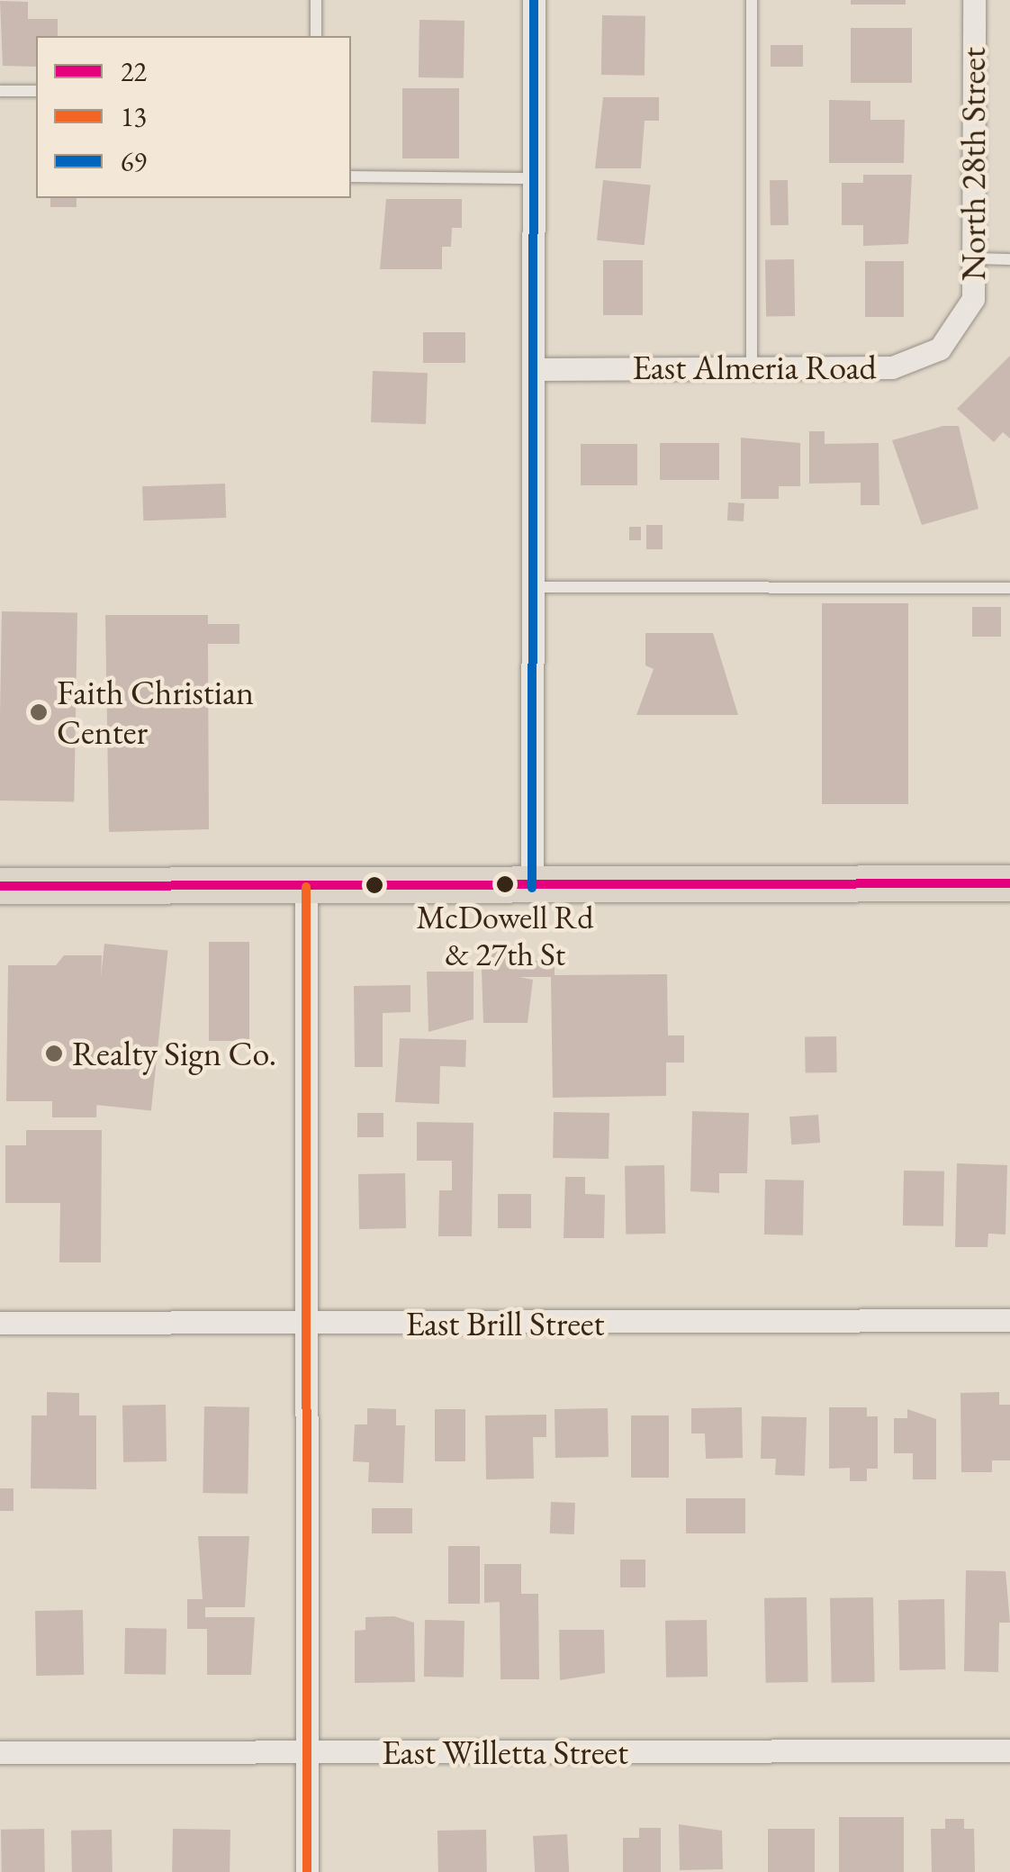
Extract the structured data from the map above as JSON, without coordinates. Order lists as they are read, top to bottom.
{
  "streets": {
    "street": [
      "North 28th Street",
      "East Almeria Road",
      "East Brill Street",
      "East Willetta Street"
    ]
  },
  "crossings": [
    ["North 28th Street", "East Almeria Road"]
  ],
  "places": ["Faith Christian Center", "McDowell Rd & 27th St", "Realty Sign Co."],
  "lines": ["transit line 69", "transit line 22", "transit line 13"],
  "legend": ["22", "13", "69"]
}
